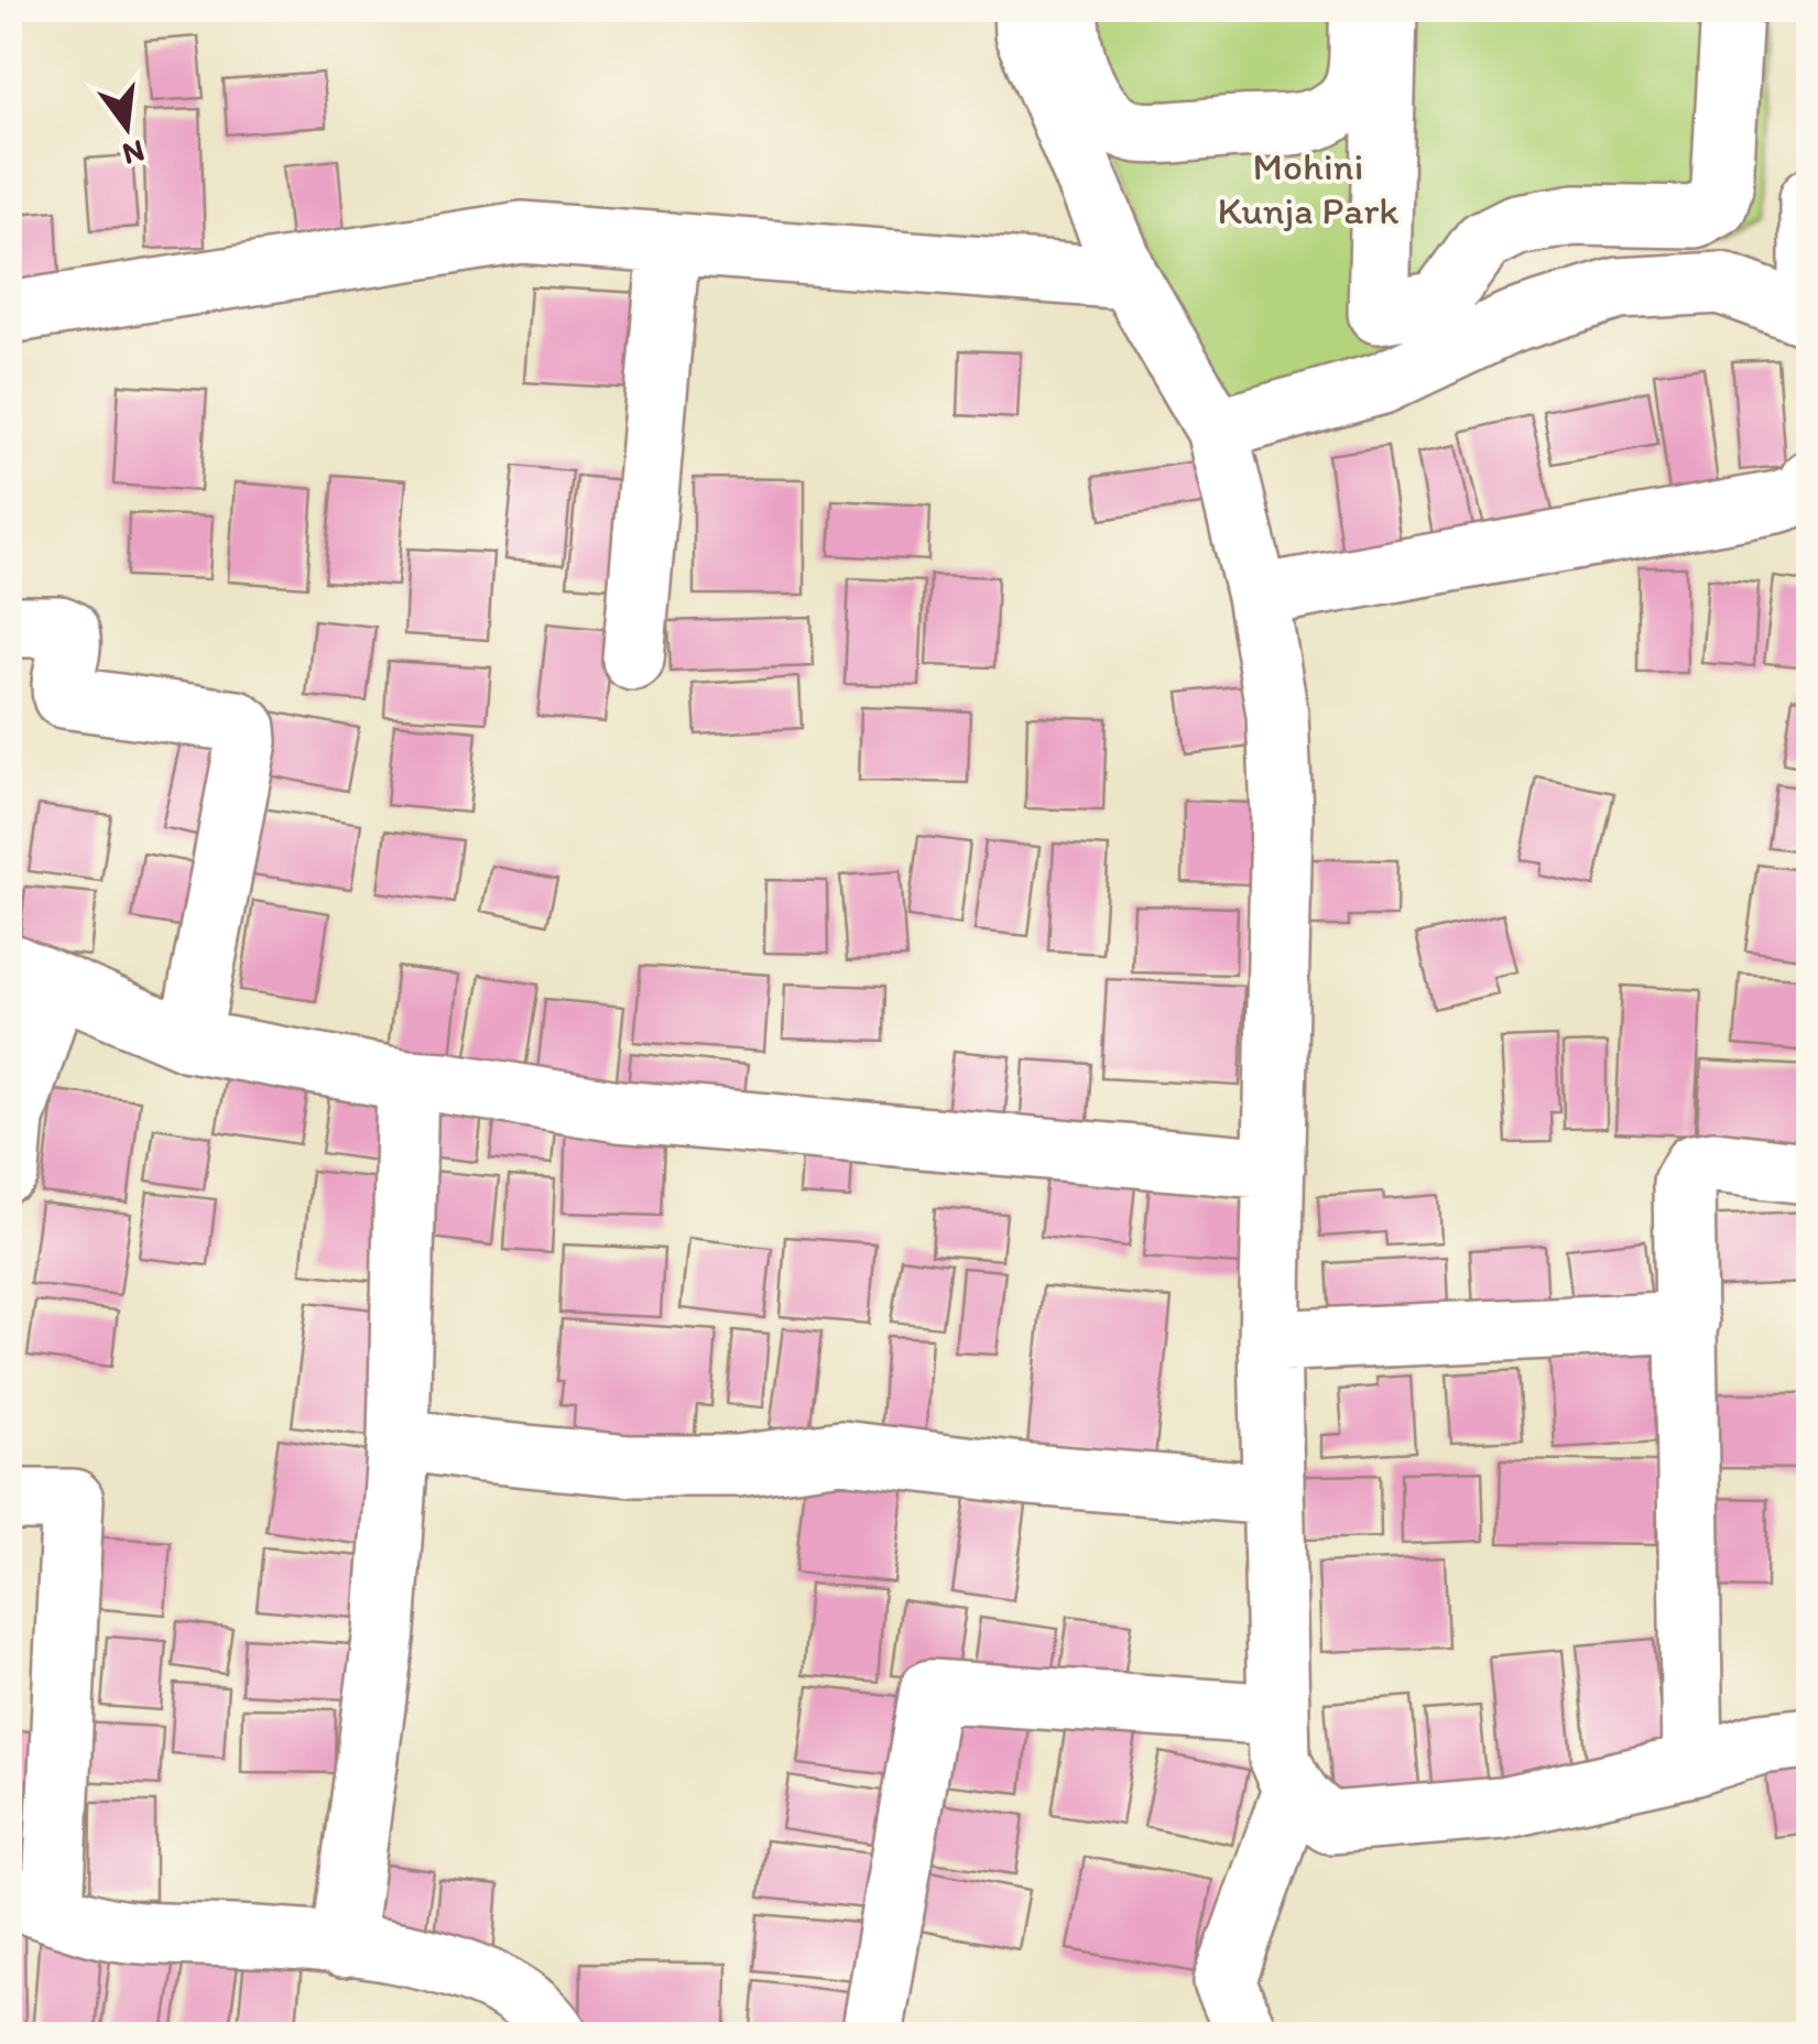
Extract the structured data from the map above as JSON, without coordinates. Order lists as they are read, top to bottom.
{
  "parks": ["Mohini Kunja Park"],
  "north": "bottom"
}
